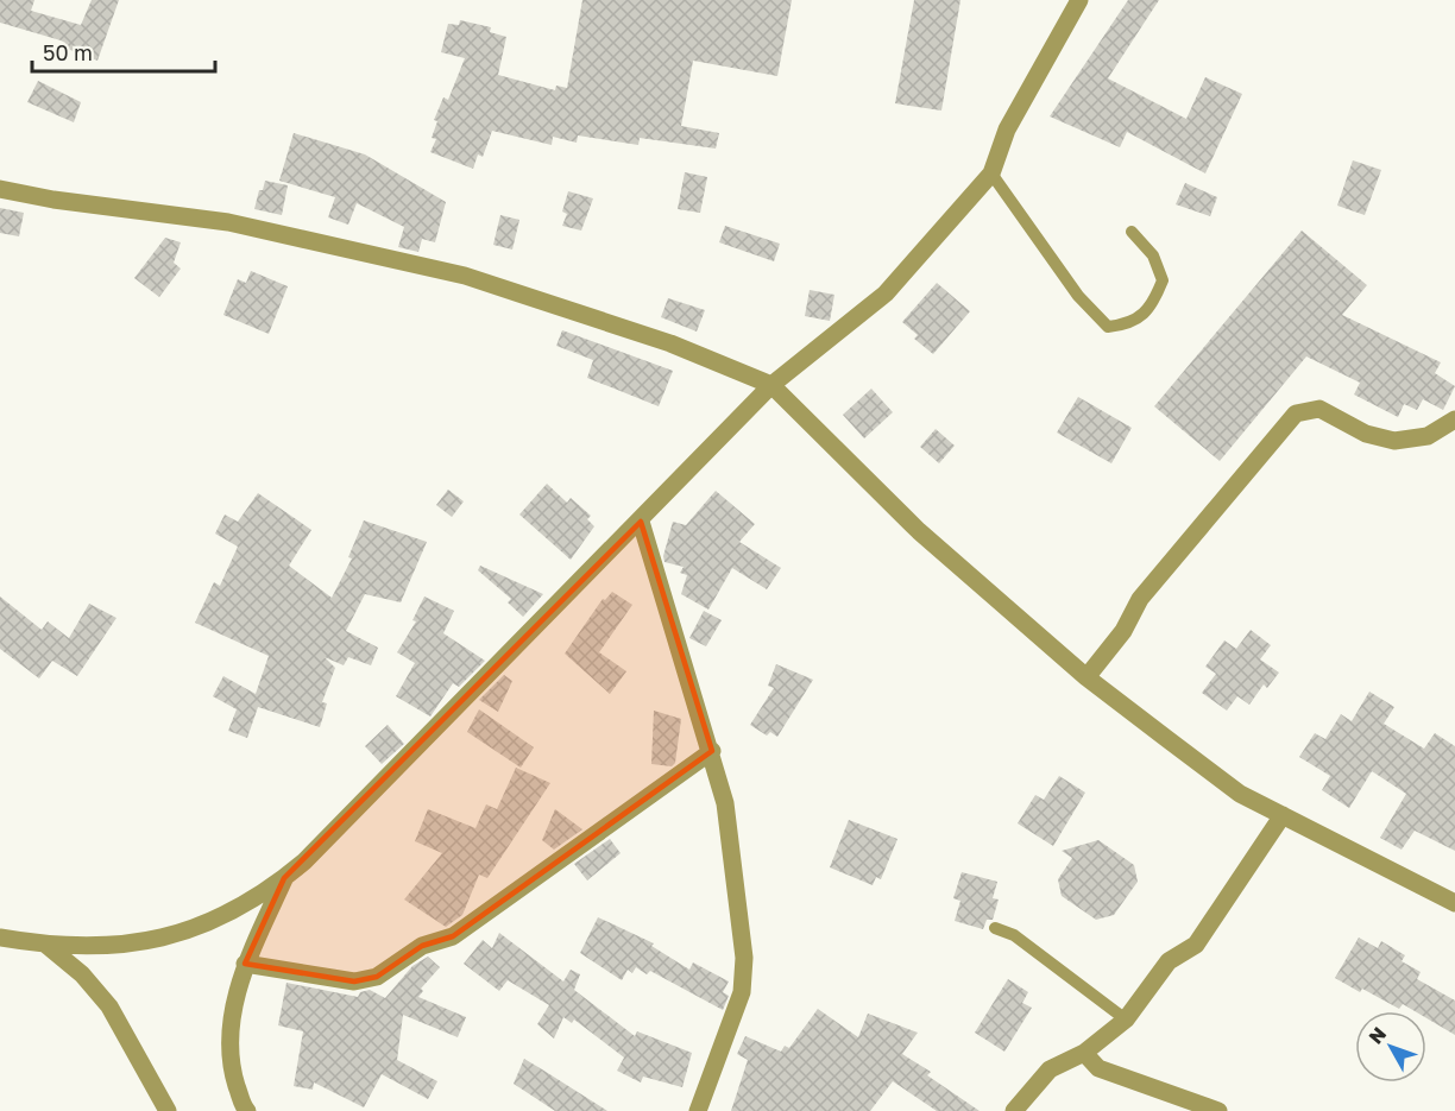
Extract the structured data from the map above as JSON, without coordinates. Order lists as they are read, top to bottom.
{
  "scale_bar": "50 m",
  "north": "top left"
}
